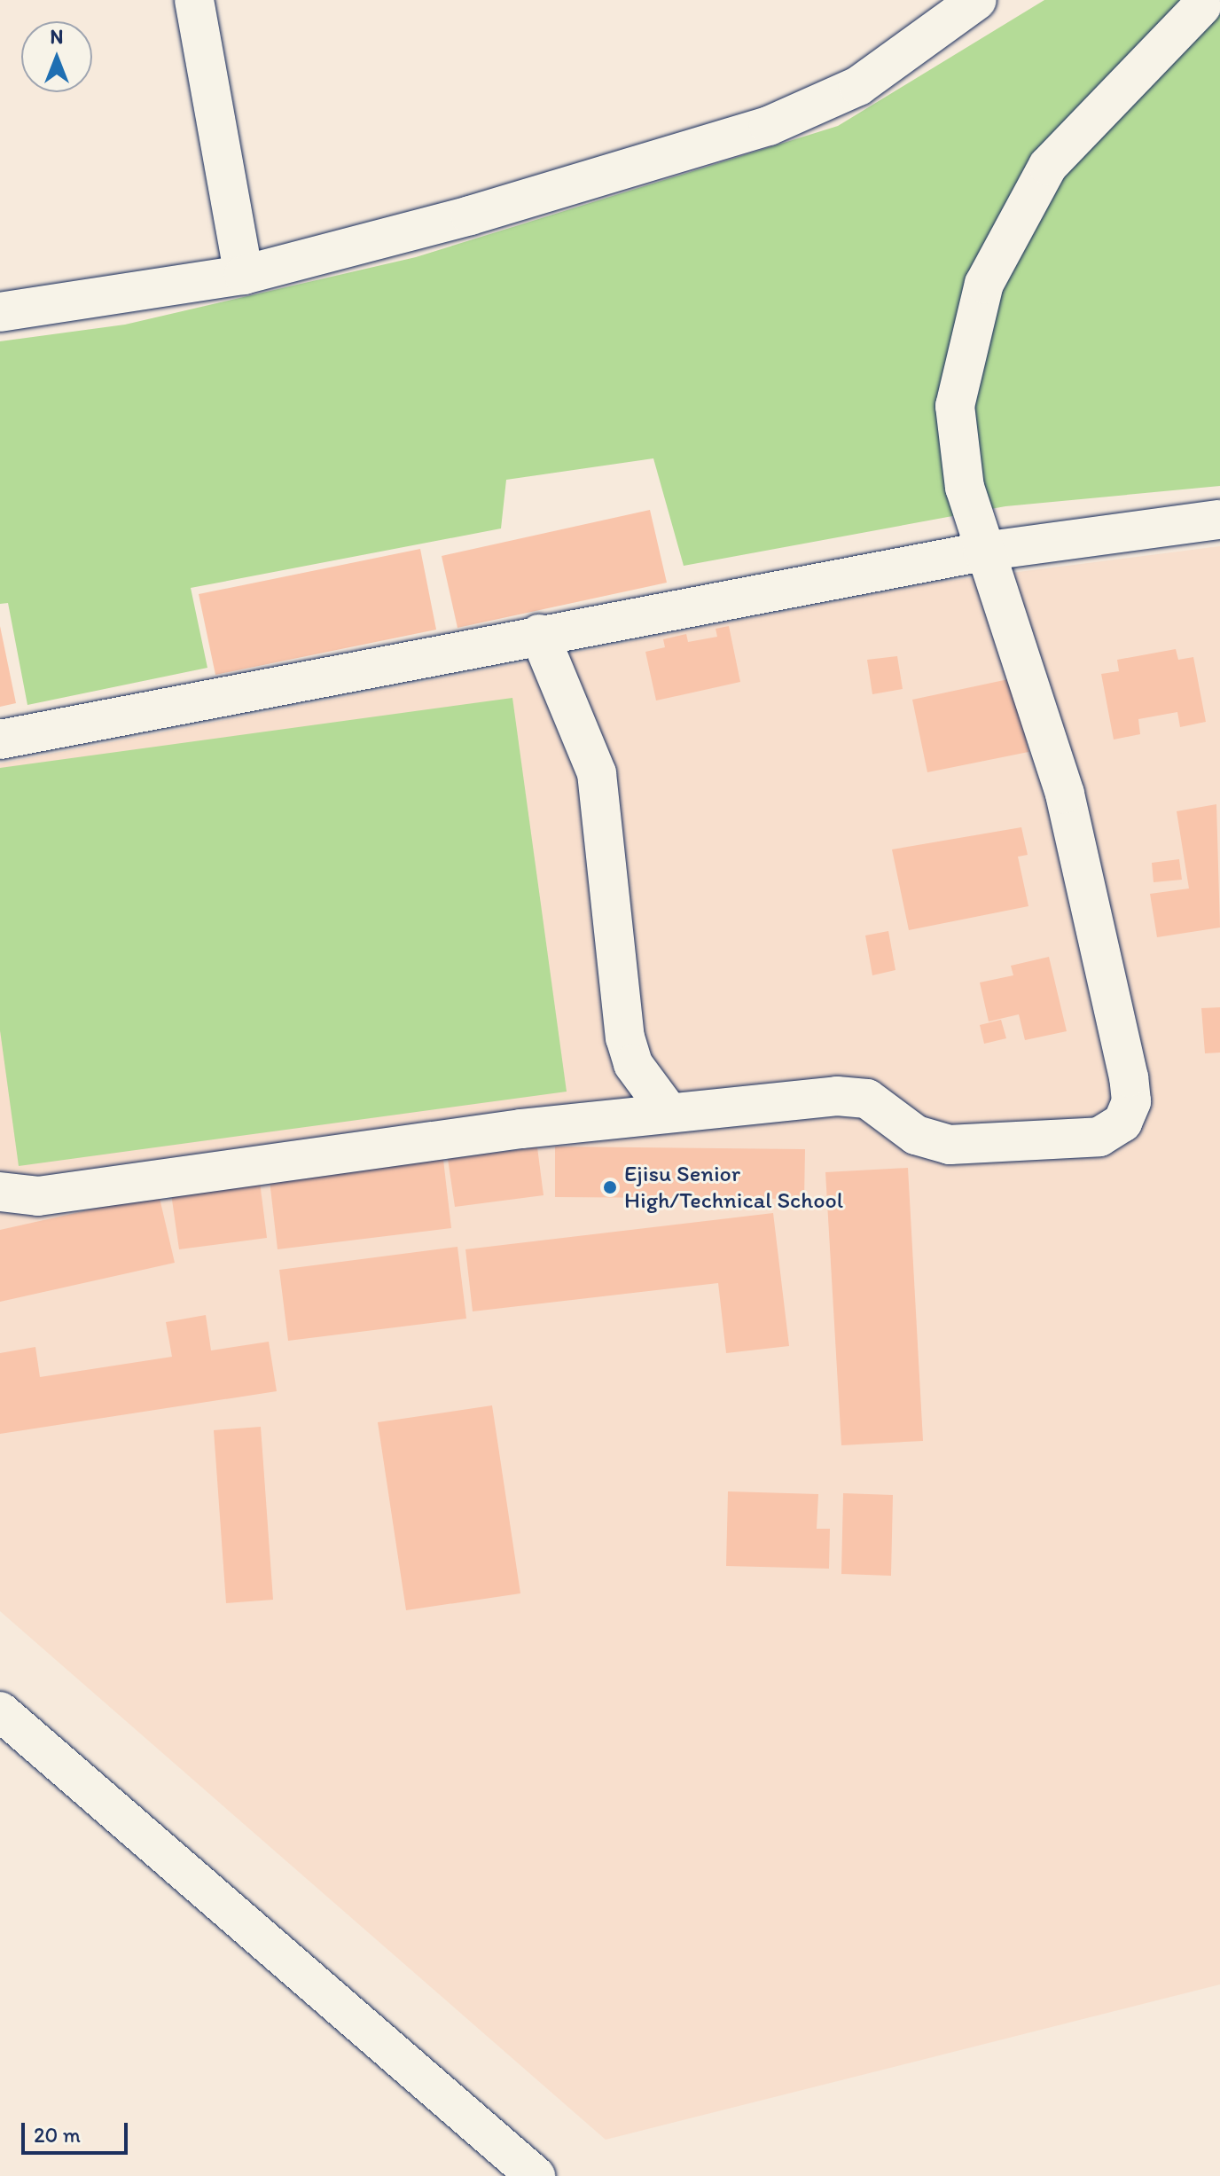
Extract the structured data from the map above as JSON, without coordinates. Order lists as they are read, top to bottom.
{
  "places": ["Ejisu Senior High/Technical School"],
  "scale_bar": "20 m",
  "north": "top"
}
